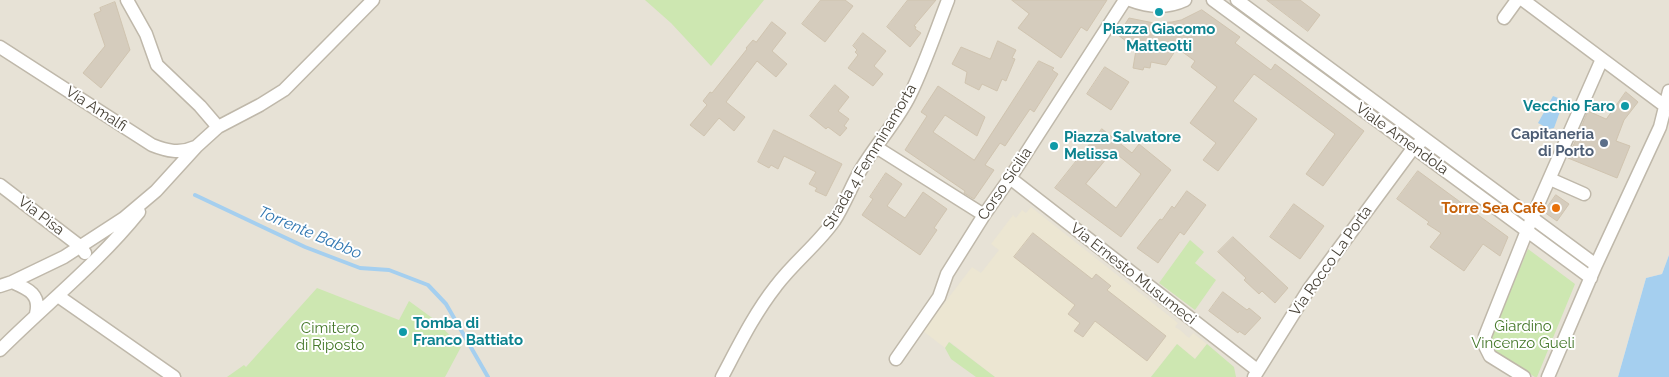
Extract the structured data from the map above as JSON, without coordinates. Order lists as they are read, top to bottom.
{
  "streets": {
    "street": [
      "Via Amalfi",
      "Viale Amendola",
      "Strada 4 Femminamorta",
      "Corso Sicilia",
      "Via Pisa",
      "Via Rocco La Porta",
      "Via Ernesto Musumeci"
    ]
  },
  "crossings": [
    ["Viale Amendola", "Via Rocco La Porta"],
    ["Corso Sicilia", "Via Ernesto Musumeci"],
    ["Via Rocco La Porta", "Via Ernesto Musumeci"]
  ],
  "water": ["Torrente Babbo"],
  "parks": ["Giardino Vincenzo Gueli", "Cimitero di Riposto"],
  "places": [
    "Piazza Giacomo Matteotti",
    "Vecchio Faro",
    "Capitaneria di Porto",
    "Piazza Salvatore Melissa",
    "Torre Sea Cafè",
    "Tomba di Franco Battiato"
  ]
}
